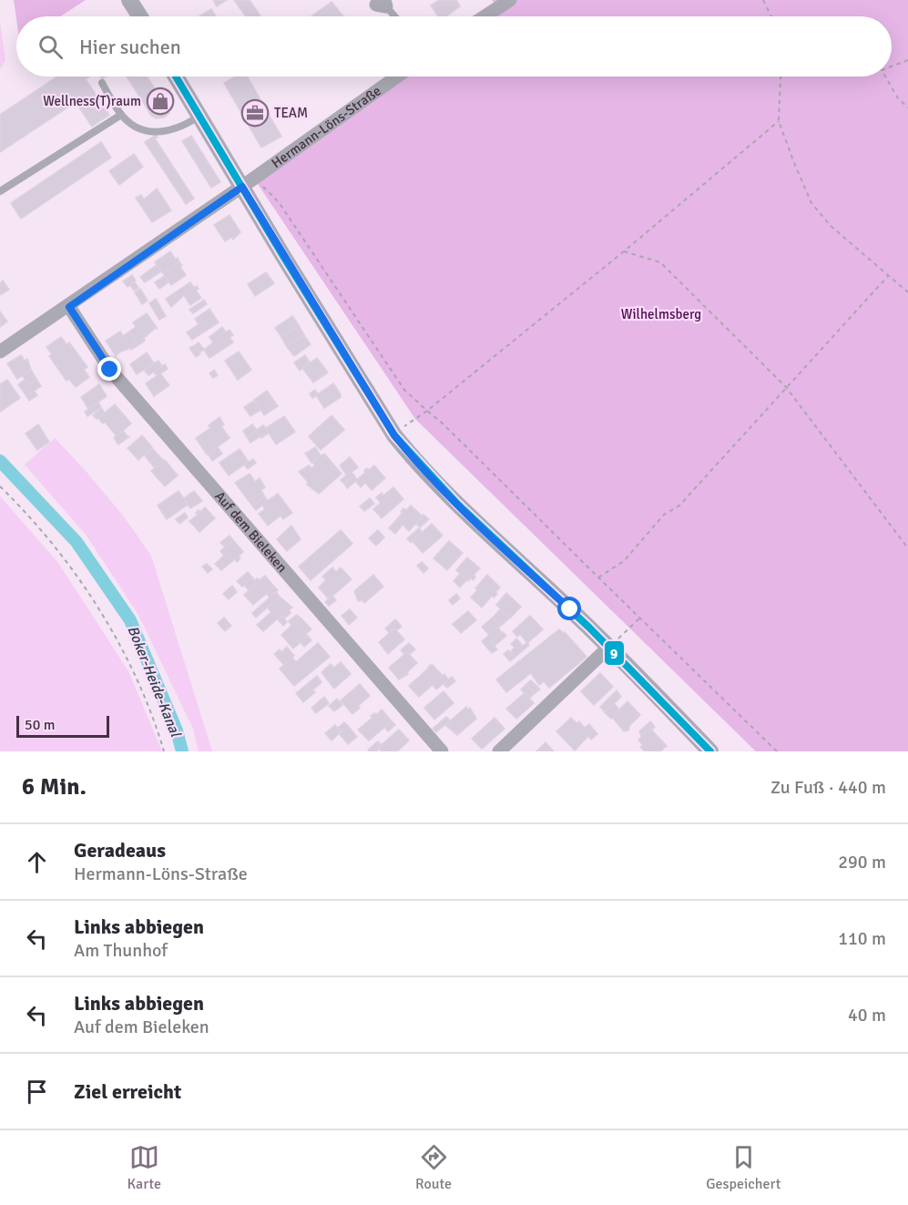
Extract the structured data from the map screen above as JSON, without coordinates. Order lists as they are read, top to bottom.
{
  "streets": {
    "street": ["Hermann-Löns-Straße", "Auf dem Bieleken"]
  },
  "crossings": [
    ["Hermann-Löns-Straße", "Auf dem Bieleken"]
  ],
  "water": ["Boker-Heide-Kanal"],
  "parks": ["Wilhelmsberg"],
  "places": {
    "shop": ["Wellness(T)raum"],
    "office": ["TEAM"]
  },
  "lines": ["transit line 9"],
  "scale_bar": "50 m",
  "page": {
    "search": "Hier suchen",
    "scale": "50 m",
    "heading": ["6 Min.", "Zu Fuß · 440 m"],
    "list": [
      ["Geradeaus", "Hermann-Löns-Straße", "290 m"],
      ["Links abbiegen", "Am Thunhof", "110 m"],
      ["Links abbiegen", "Auf dem Bieleken", "40 m"],
      "Ziel erreicht"
    ],
    "nav": ["Karte", "Route", "Gespeichert"]
  }
}
